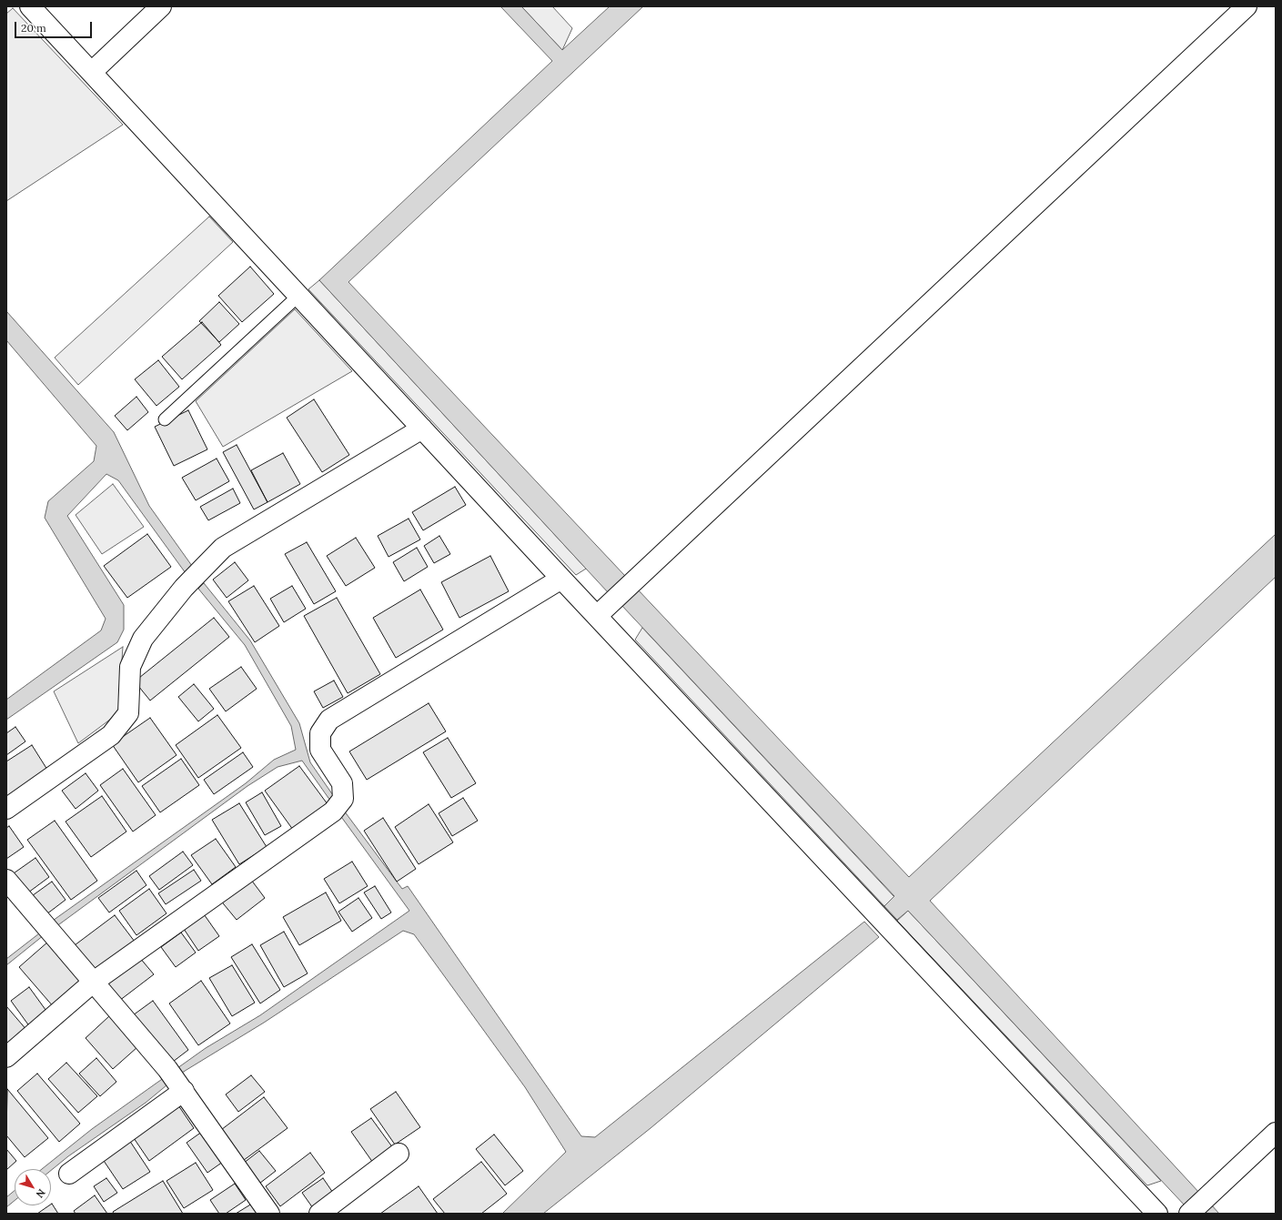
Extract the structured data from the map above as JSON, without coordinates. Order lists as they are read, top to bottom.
{
  "scale_bar": "20 m",
  "north": "bottom right"
}
